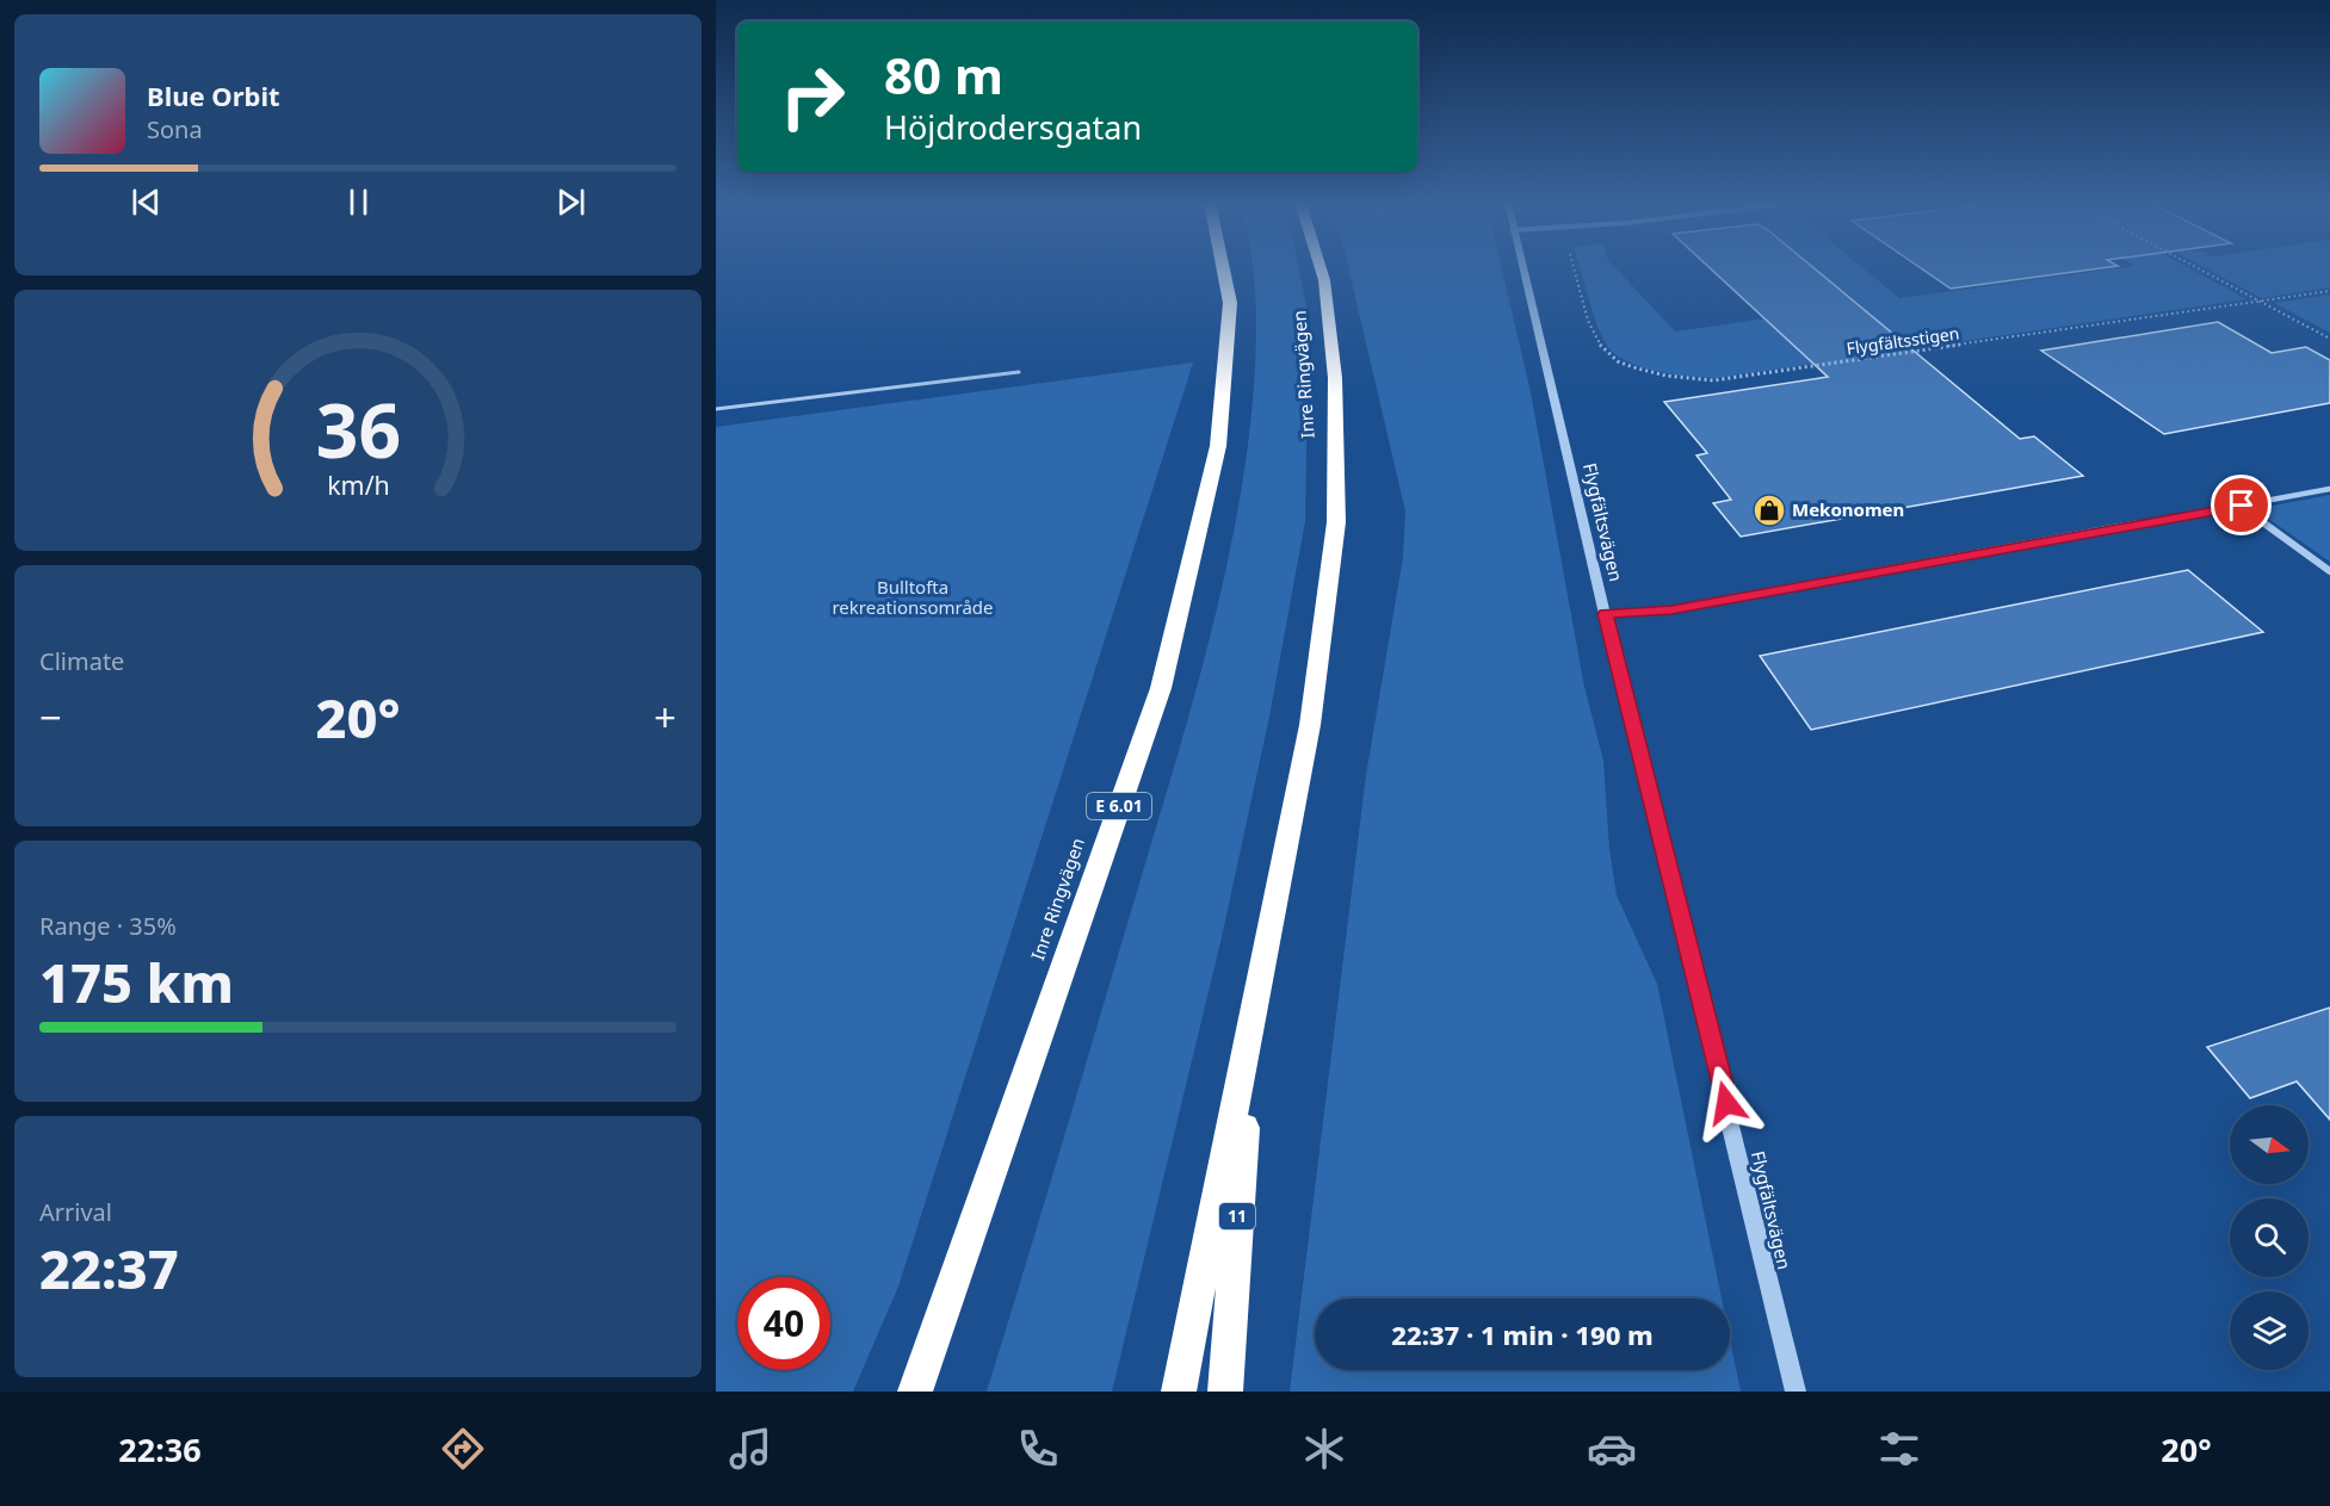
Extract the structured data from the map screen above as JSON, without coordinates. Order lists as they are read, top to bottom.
{
  "streets": {
    "highway": ["Inre Ringvägen", "E 6.01", "11"],
    "street": ["Flygfältsvägen"],
    "path": ["Flygfältsstigen"]
  },
  "crossings": [
    ["Inre Ringvägen", "11"]
  ],
  "parks": ["Bulltofta rekreationsområde"],
  "places": {
    "shop": ["Mekonomen"]
  },
  "north": "right",
  "page": {
    "turn": ["80 m", "Höjdrodersgatan"],
    "song": ["Blue Orbit", "Sona"],
    "tile": [
      "Climate",
      ["Range · 35%", "175 km"],
      ["Arrival", "22:37"]
    ],
    "heat": ["−", "20°", "+"],
    "limit": "40",
    "trip": "22:37 · 1 min · 190 m",
    "tabs": ["22:36", "20°"],
    "gauge": ["36", "km/h"]
  }
}
